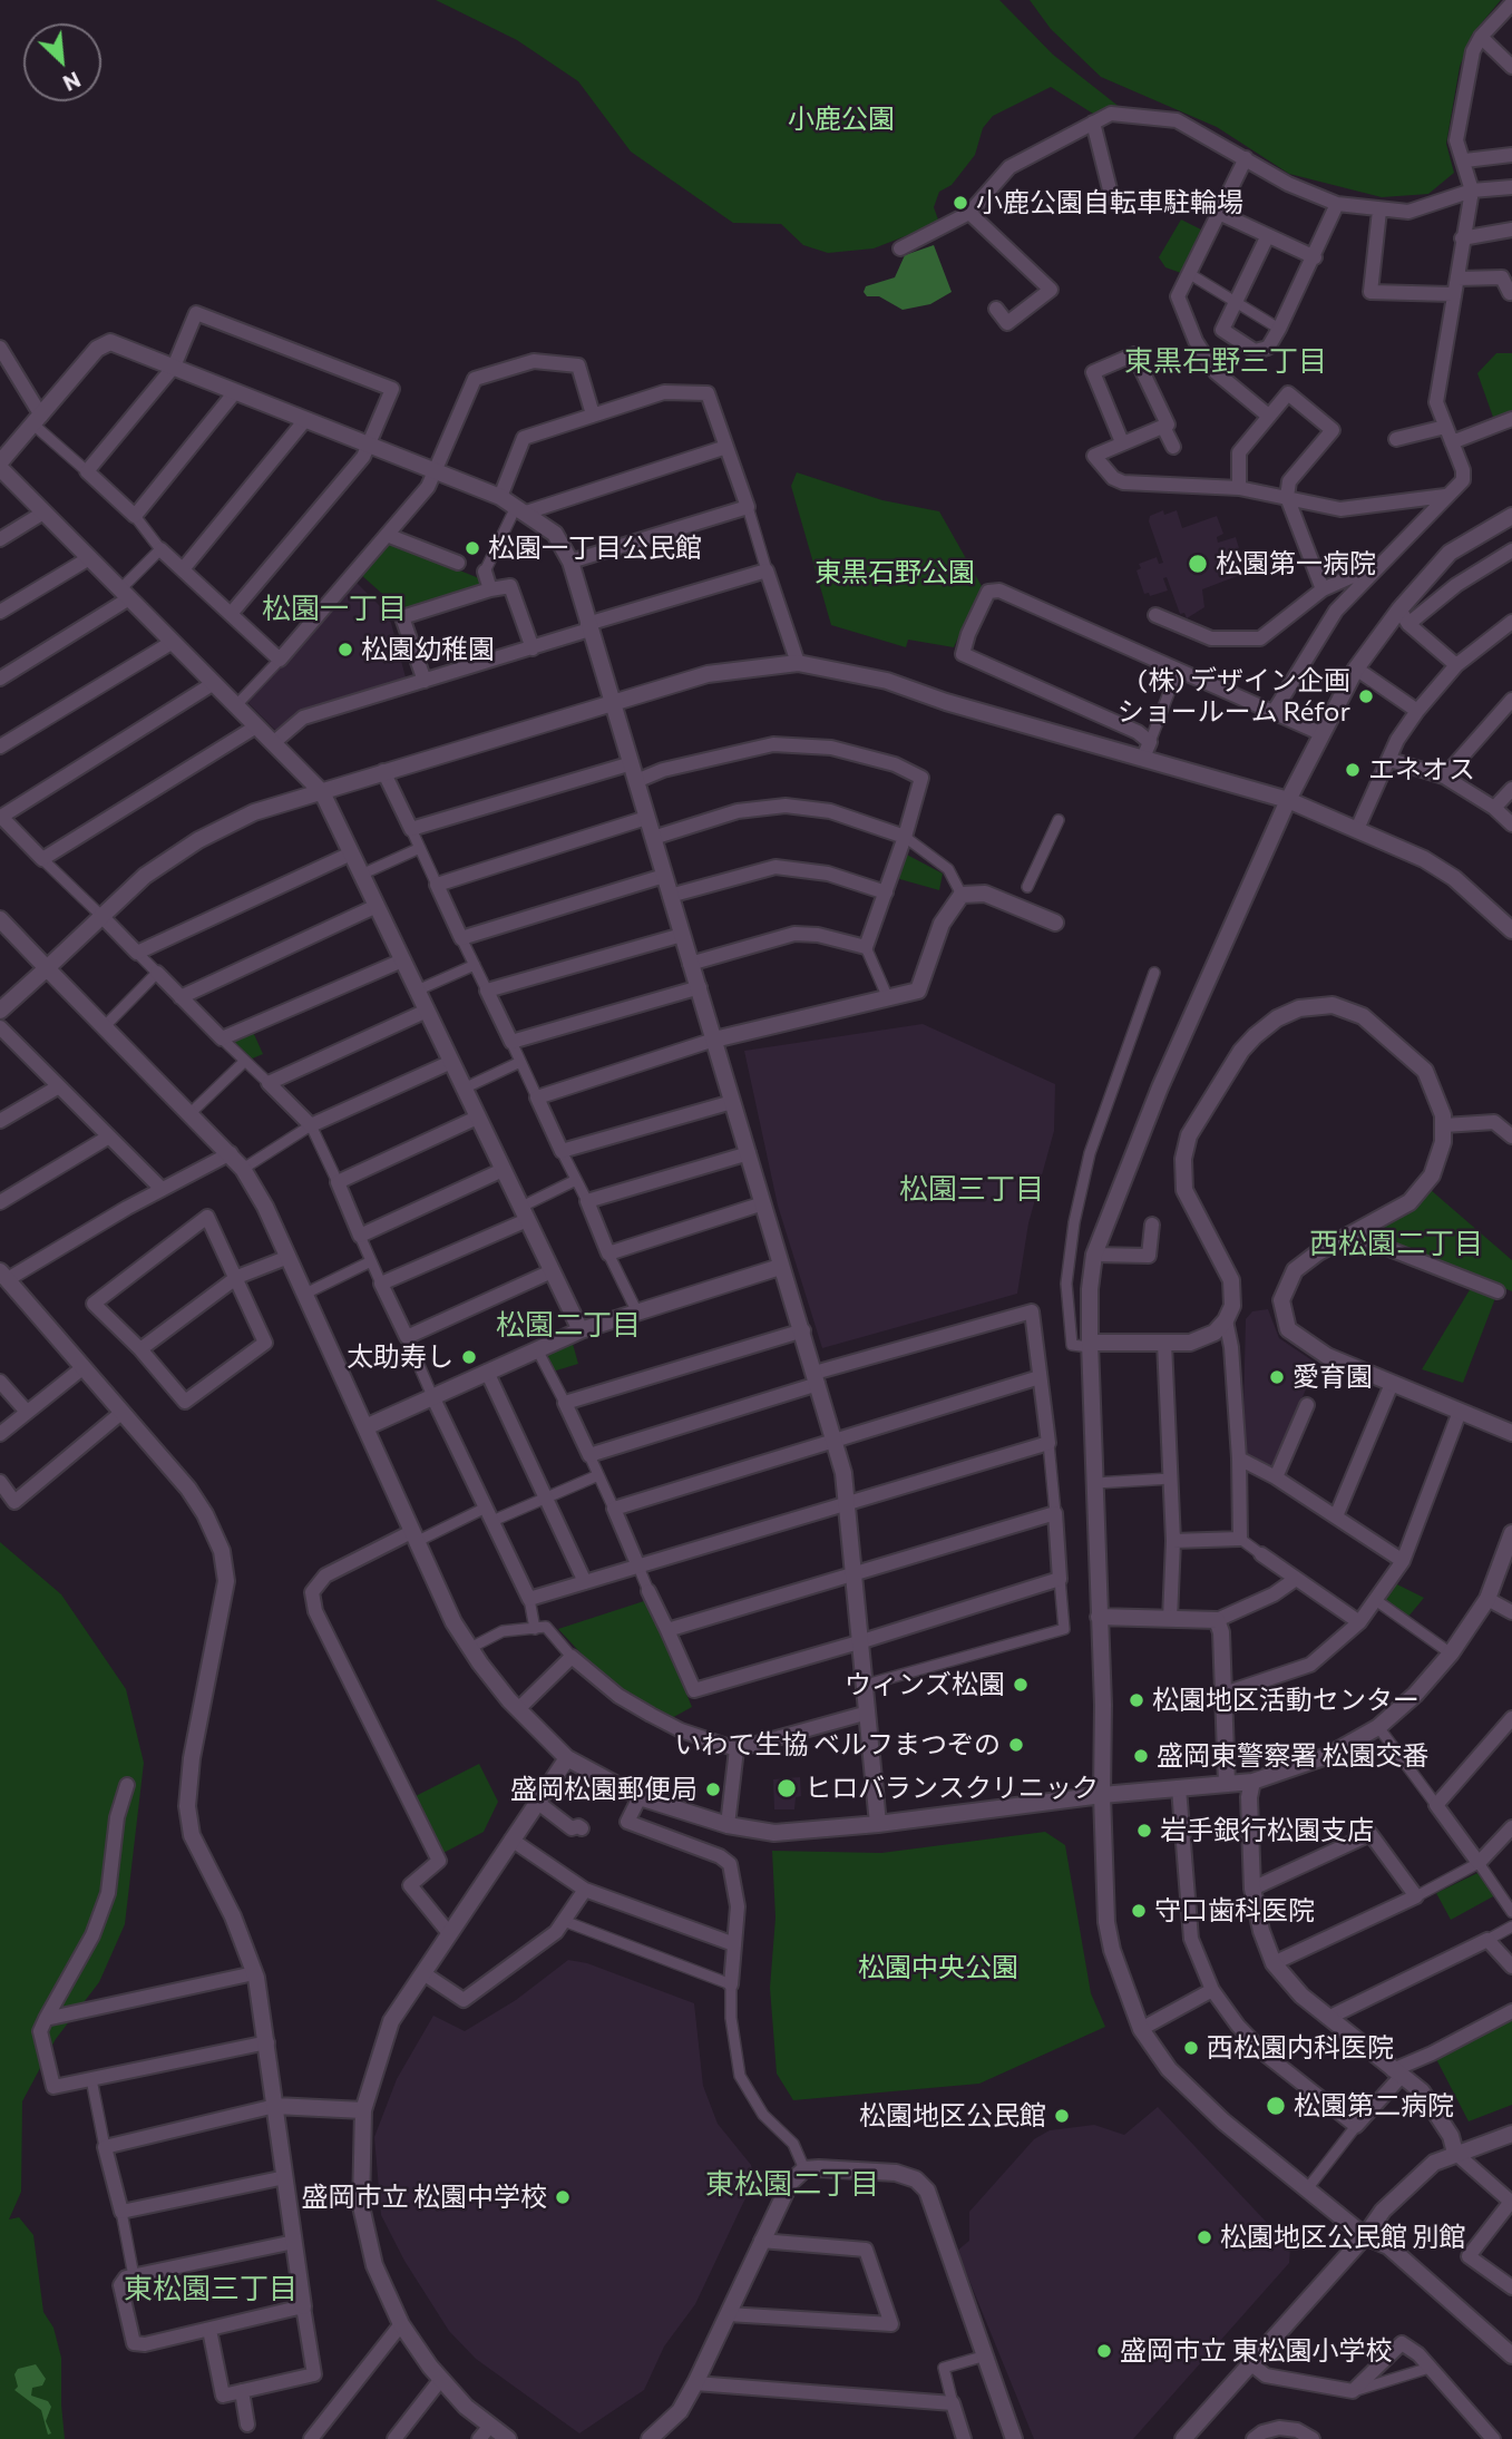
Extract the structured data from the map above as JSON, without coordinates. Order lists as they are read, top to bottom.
{
  "districts": [
    "東黒石野三丁目",
    "松園一丁目",
    "松園三丁目",
    "西松園二丁目",
    "松園二丁目",
    "東松園二丁目",
    "東松園三丁目"
  ],
  "parks": ["小鹿公園", "東黒石野公園", "松園中央公園"],
  "places": [
    "小鹿公園自転車駐輪場",
    "松園一丁目公民館",
    "松園第一病院",
    "松園幼稚園",
    "(株) デザイン企画 ショールーム Réfor",
    "エネオス",
    "太助寿し",
    "愛育園",
    "ウィンズ松園",
    "松園地区活動センター",
    "いわて生協 ベルフまつぞの",
    "盛岡東警察署 松園交番",
    "ヒロバランスクリニック",
    "盛岡松園郵便局",
    "岩手銀行松園支店",
    "守口歯科医院",
    "西松園内科医院",
    "松園第二病院",
    "松園地区公民館",
    "盛岡市立 松園中学校",
    "松園地区公民館 別館",
    "盛岡市立 東松園小学校"
  ],
  "north": "bottom right"
}
